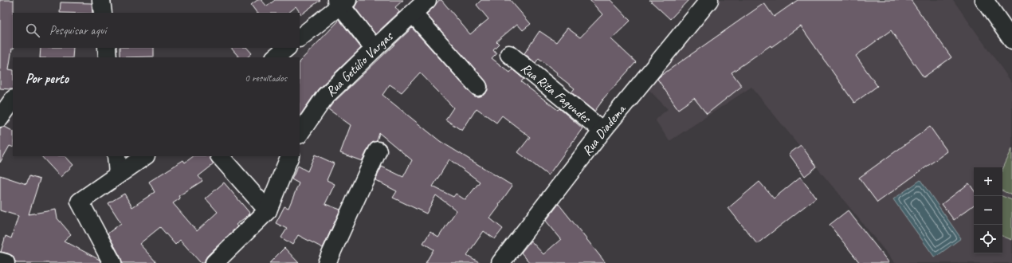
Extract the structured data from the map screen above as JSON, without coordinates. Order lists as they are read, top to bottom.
{
  "streets": {
    "street": ["Rua Getúlio Vargas", "Rua Rita Fagundes", "Rua Diadema"]
  },
  "crossings": [
    ["Rua Rita Fagundes", "Rua Diadema"]
  ],
  "page": {
    "search": "Pesquisar aqui",
    "heading": ["Por perto", "0 resultados"],
    "map_buttons": ["+", "−"]
  }
}
